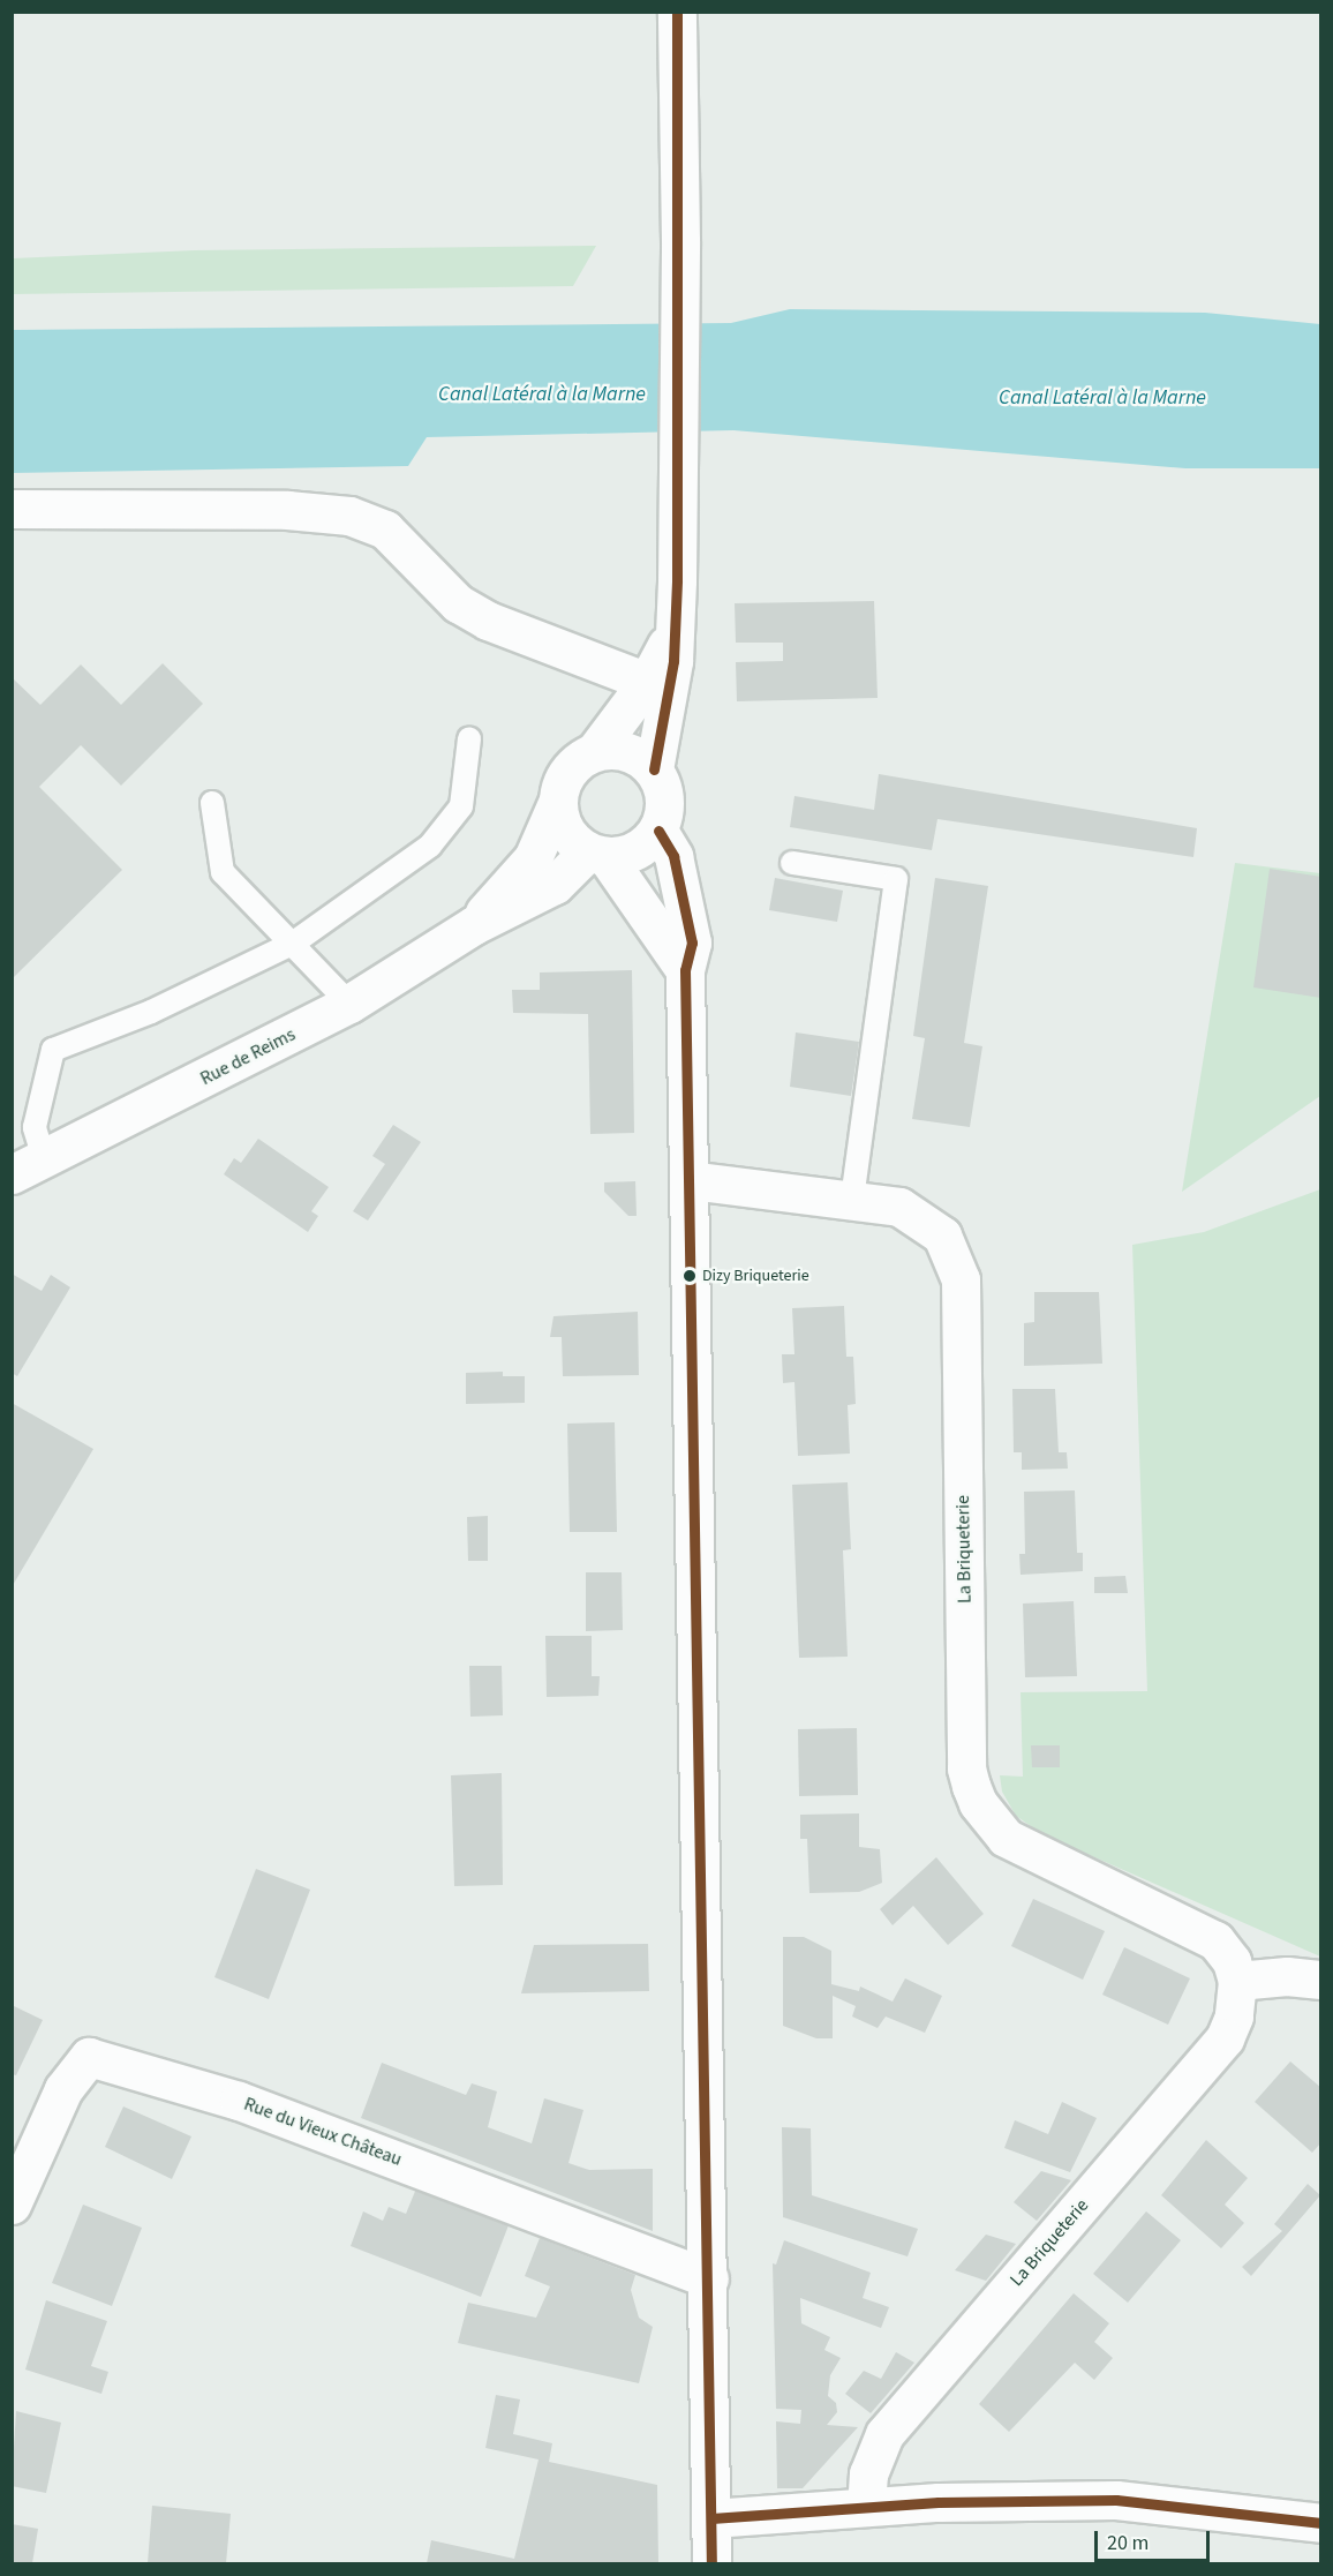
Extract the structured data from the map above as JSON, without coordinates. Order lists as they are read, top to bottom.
{
  "streets": {
    "street": ["Rue de Reims", "La Briqueterie", "Rue du Vieux Château"]
  },
  "water": ["Canal Latéral à la Marne"],
  "places": ["Dizy Briqueterie"],
  "scale_bar": "20 m"
}
